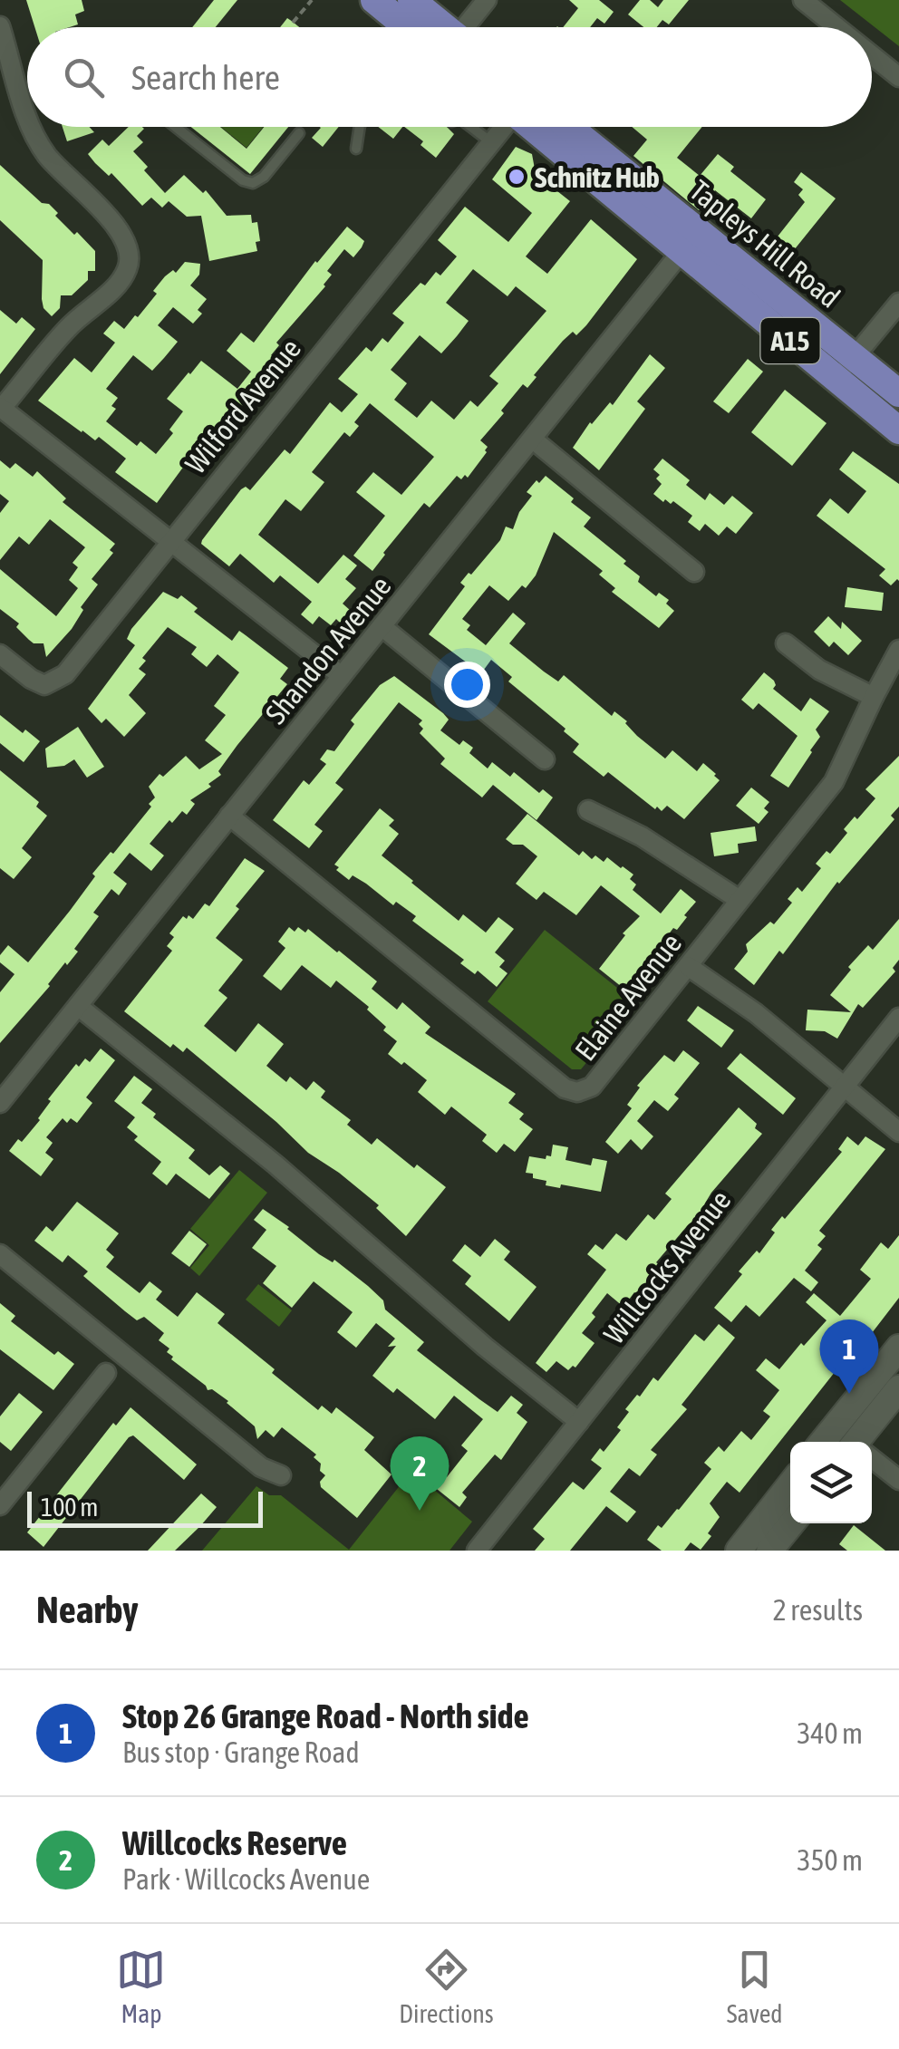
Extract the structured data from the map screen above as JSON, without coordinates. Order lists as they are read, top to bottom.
{
  "streets": {
    "main road": ["Tapleys Hill Road", "A15"],
    "street": [
      "Wilford Avenue",
      "Shandon Avenue",
      "Elaine Avenue",
      "Willcocks Avenue"
    ]
  },
  "crossings": [
    ["Tapleys Hill Road", "Shandon Avenue"],
    ["Shandon Avenue", "Elaine Avenue"]
  ],
  "places": ["Schnitz Hub"],
  "scale_bar": "100 m",
  "page": {
    "search": "Search here",
    "pins": ["1", "2"],
    "scale": "100 m",
    "heading": ["Nearby", "2 results"],
    "list": [
      {
        "mark": "1",
        "name": "Stop 26 Grange Road - North side",
        "note": "Bus stop · Grange Road",
        "value": "340 m"
      },
      {
        "mark": "2",
        "name": "Willcocks Reserve",
        "note": "Park · Willcocks Avenue",
        "value": "350 m"
      }
    ],
    "nav": ["Map", "Directions", "Saved"]
  }
}
